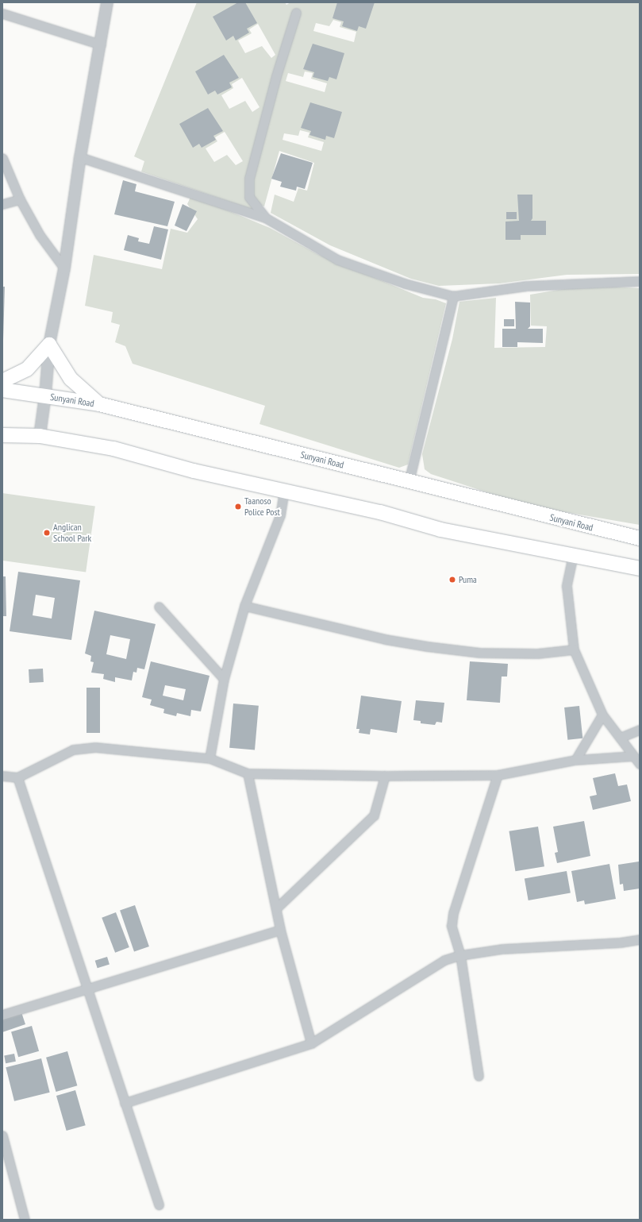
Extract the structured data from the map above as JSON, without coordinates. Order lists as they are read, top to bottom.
{
  "streets": {
    "main road": ["Sunyani Road"]
  },
  "places": ["Taanoso Police Post", "Anglican School Park", "Puma"]
}
